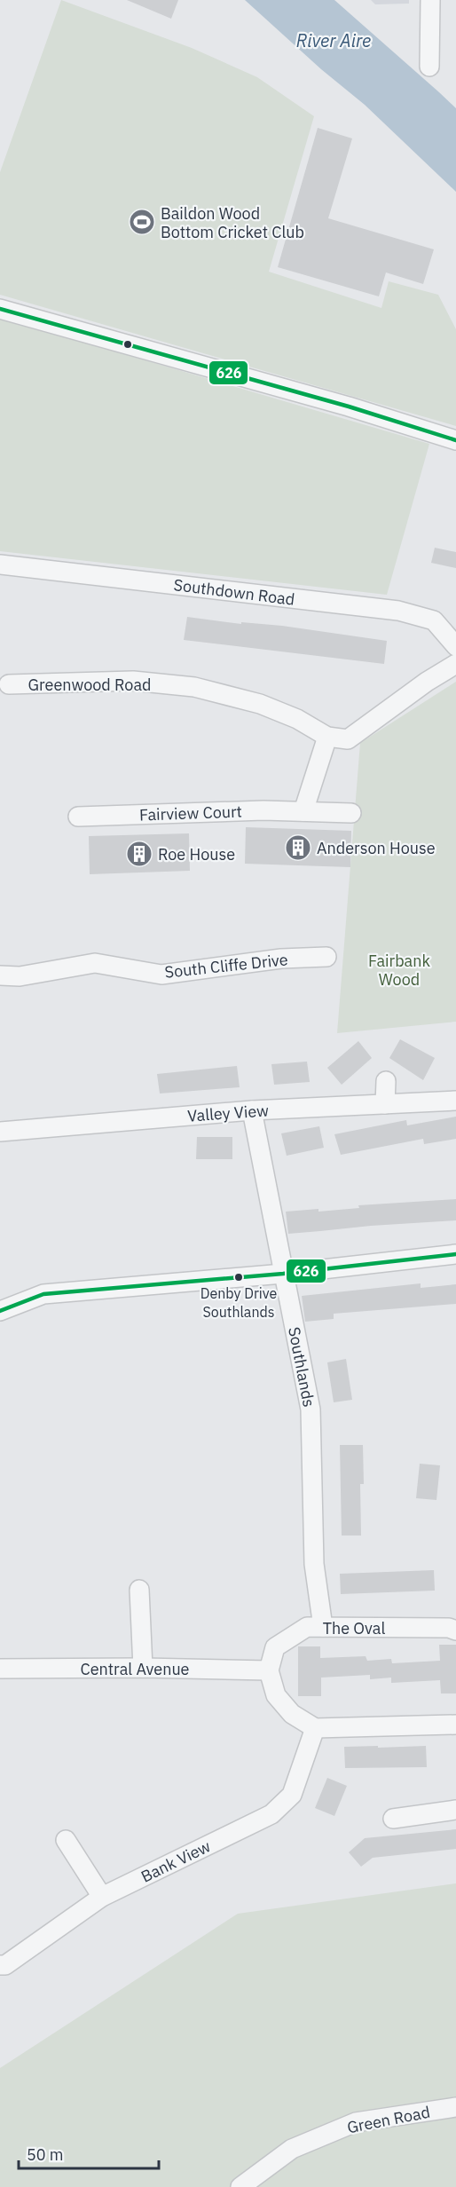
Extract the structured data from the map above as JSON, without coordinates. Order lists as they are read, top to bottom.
{
  "streets": {
    "street": [
      "Southdown Road",
      "Greenwood Road",
      "Fairview Court",
      "South Cliffe Drive",
      "Valley View",
      "Southlands",
      "The Oval",
      "Central Avenue",
      "Bank View",
      "Green Road"
    ]
  },
  "crossings": [
    ["Valley View", "Southlands"],
    ["Southlands", "The Oval"],
    ["The Oval", "Central Avenue"]
  ],
  "water": ["River Aire"],
  "parks": ["Fairbank Wood"],
  "places": {
    "sports": ["Baildon Wood Bottom Cricket Club"],
    "building": ["Anderson House", "Roe House"],
    "other": ["Denby Drive Southlands"]
  },
  "lines": ["transit line 626"],
  "scale_bar": "50 m"
}
